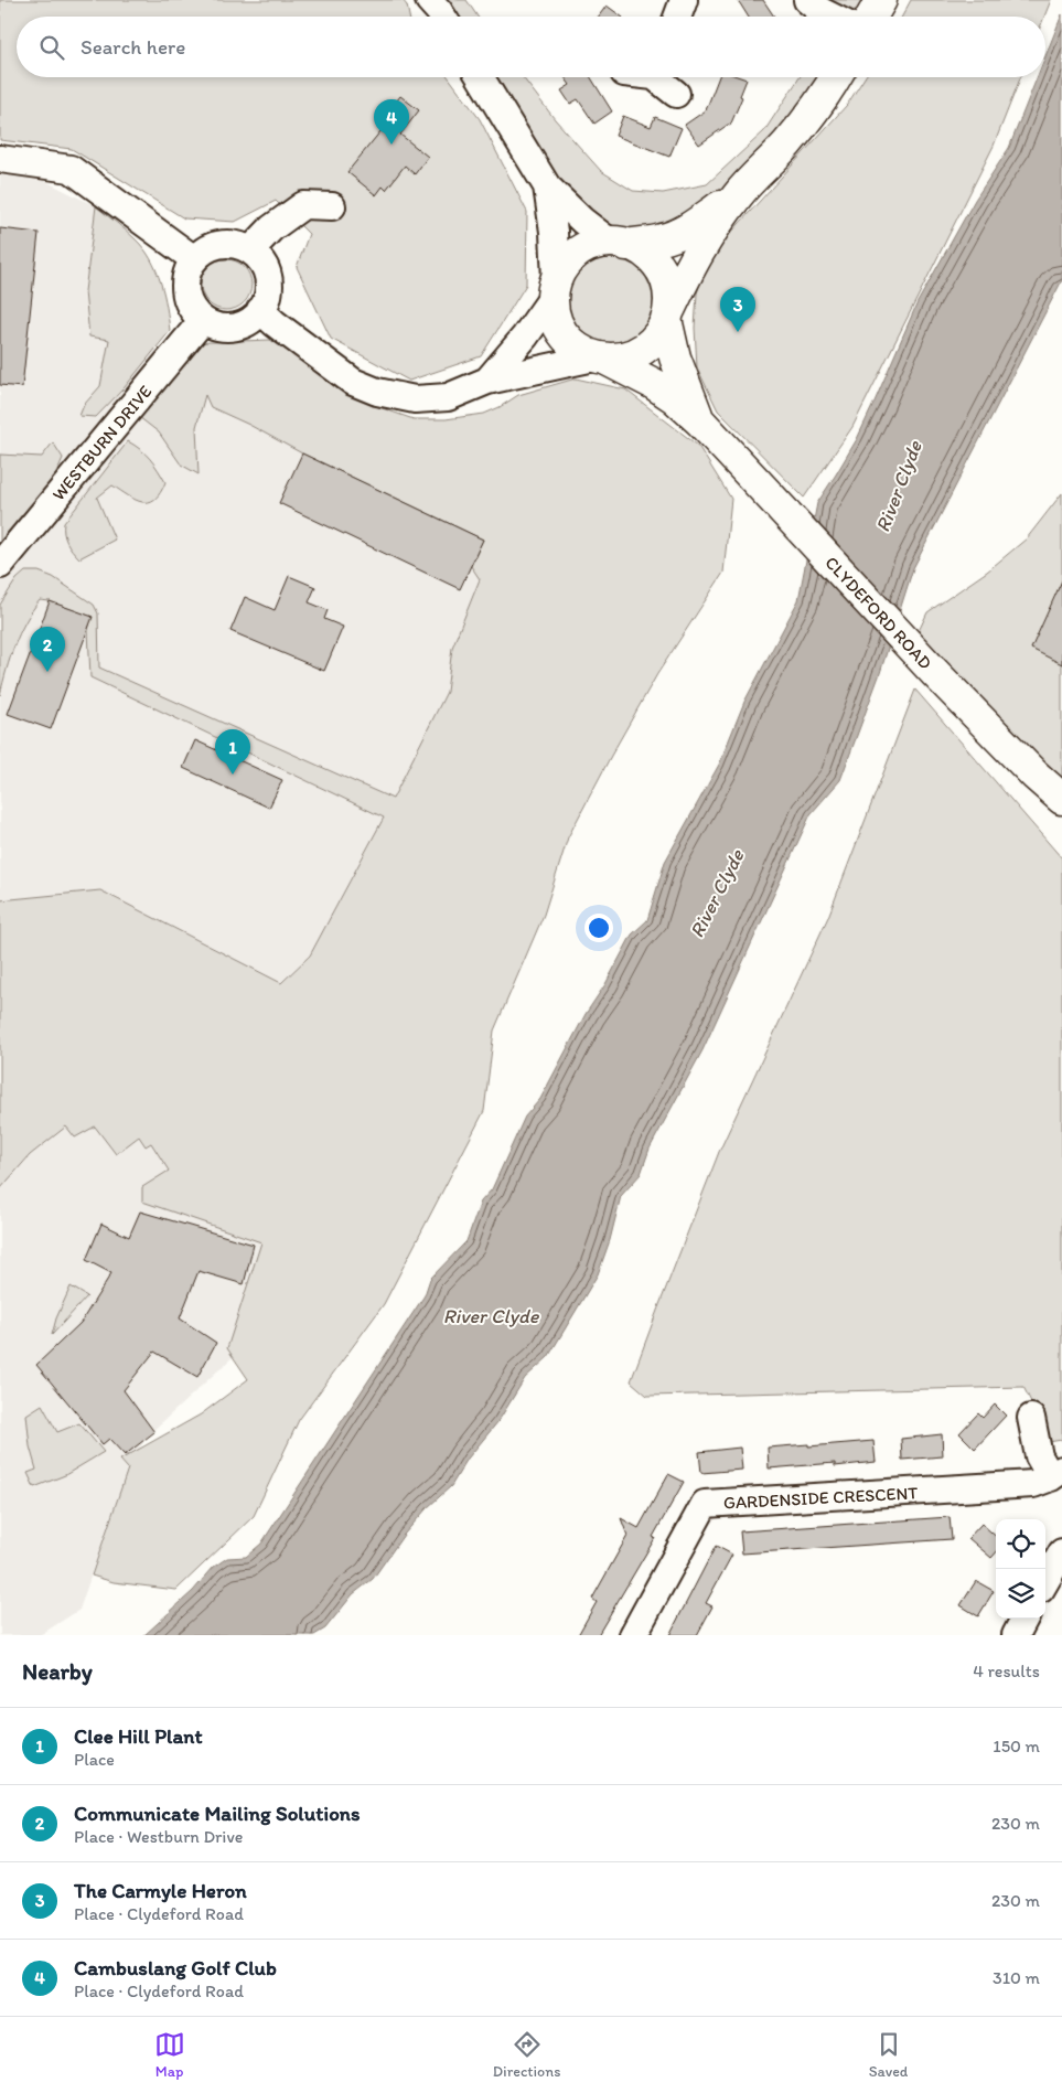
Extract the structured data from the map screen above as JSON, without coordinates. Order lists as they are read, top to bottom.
{
  "streets": {
    "main road": ["CLYDEFORD ROAD"],
    "street": ["WESTBURN DRIVE", "GARDENSIDE CRESCENT"]
  },
  "water": ["River Clyde"],
  "page": {
    "search": "Search here",
    "pins": [
      "4",
      "3",
      "2",
      "1"
    ],
    "heading": ["Nearby", "4 results"],
    "list": [
      {
        "mark": "1",
        "name": "Clee Hill Plant",
        "note": "Place",
        "value": "150 m"
      },
      {
        "mark": "2",
        "name": "Communicate Mailing Solutions",
        "note": "Place · Westburn Drive",
        "value": "230 m"
      },
      {
        "mark": "3",
        "name": "The Carmyle Heron",
        "note": "Place · Clydeford Road",
        "value": "230 m"
      },
      {
        "mark": "4",
        "name": "Cambuslang Golf Club",
        "note": "Place · Clydeford Road",
        "value": "310 m"
      }
    ],
    "nav": ["Map", "Directions", "Saved"]
  }
}
